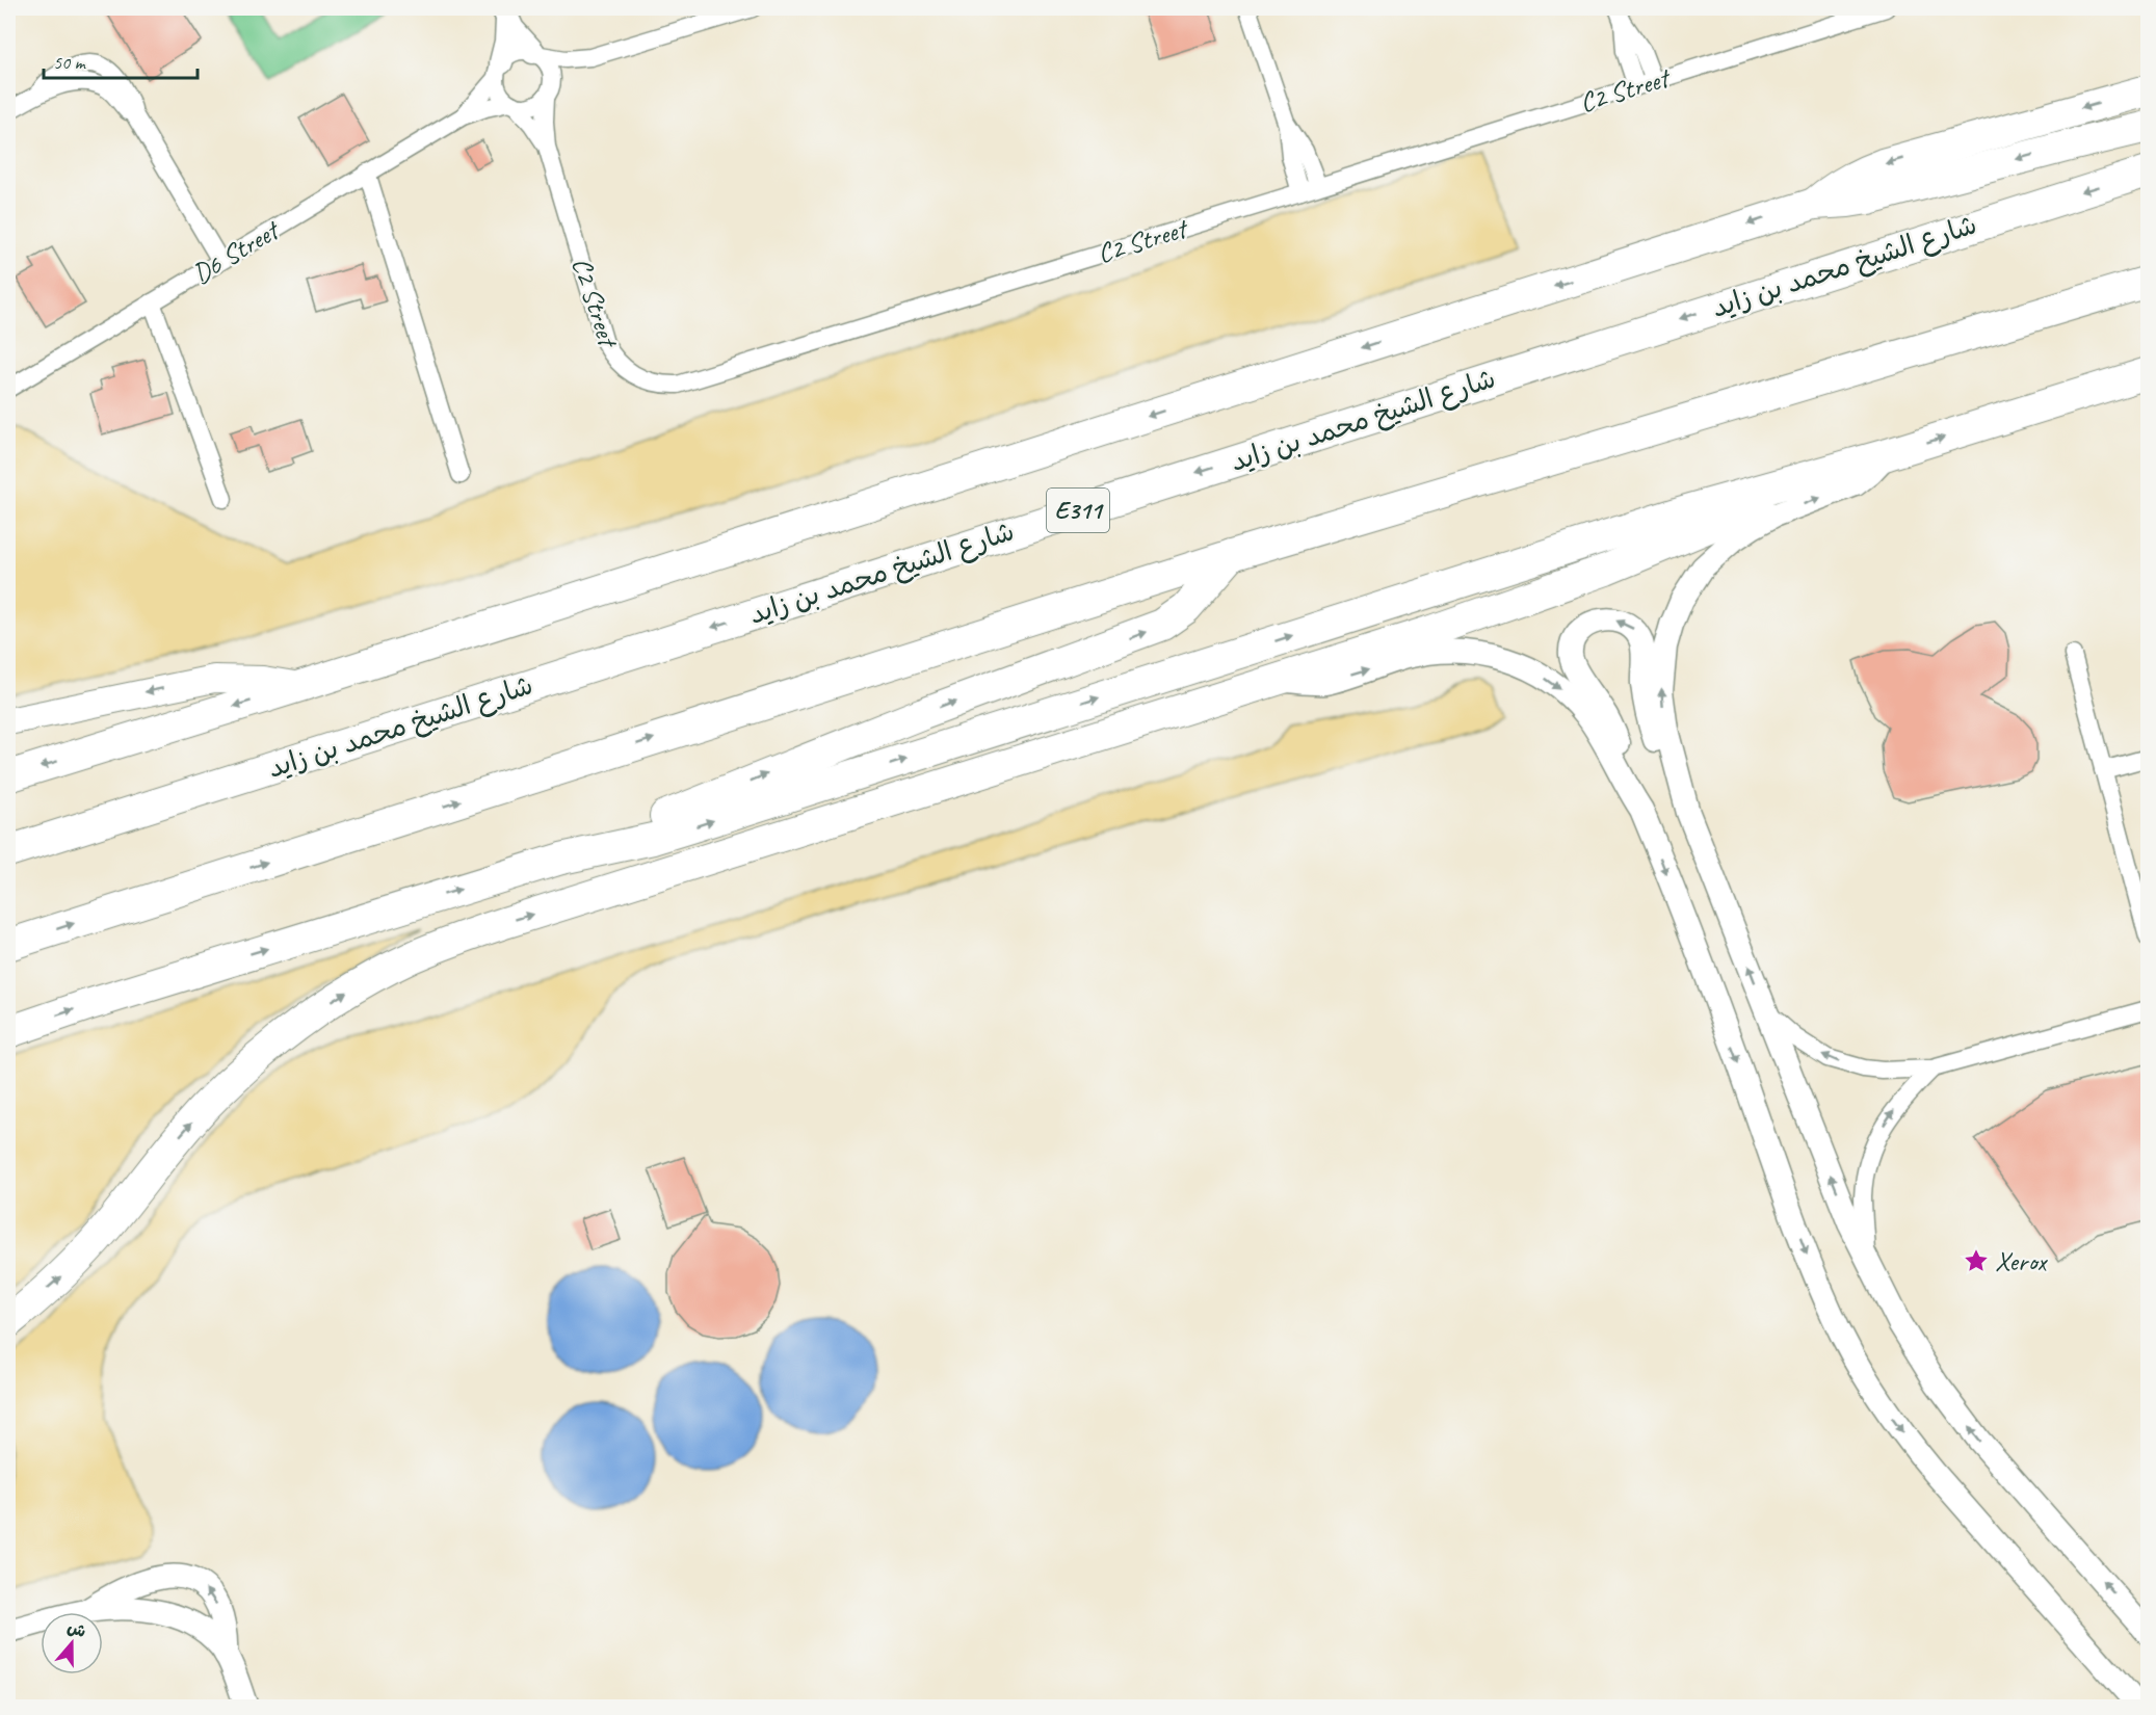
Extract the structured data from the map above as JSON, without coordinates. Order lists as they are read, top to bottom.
{
  "streets": {
    "highway": ["شارع الشيخ محمد بن زايد", "E311"],
    "street": ["C2 Street", "D6 Street"]
  },
  "crossings": [
    ["C2 Street", "D6 Street"]
  ],
  "places": {
    "place": ["Xerox"]
  },
  "scale_bar": "50 m",
  "north": "top"
}
